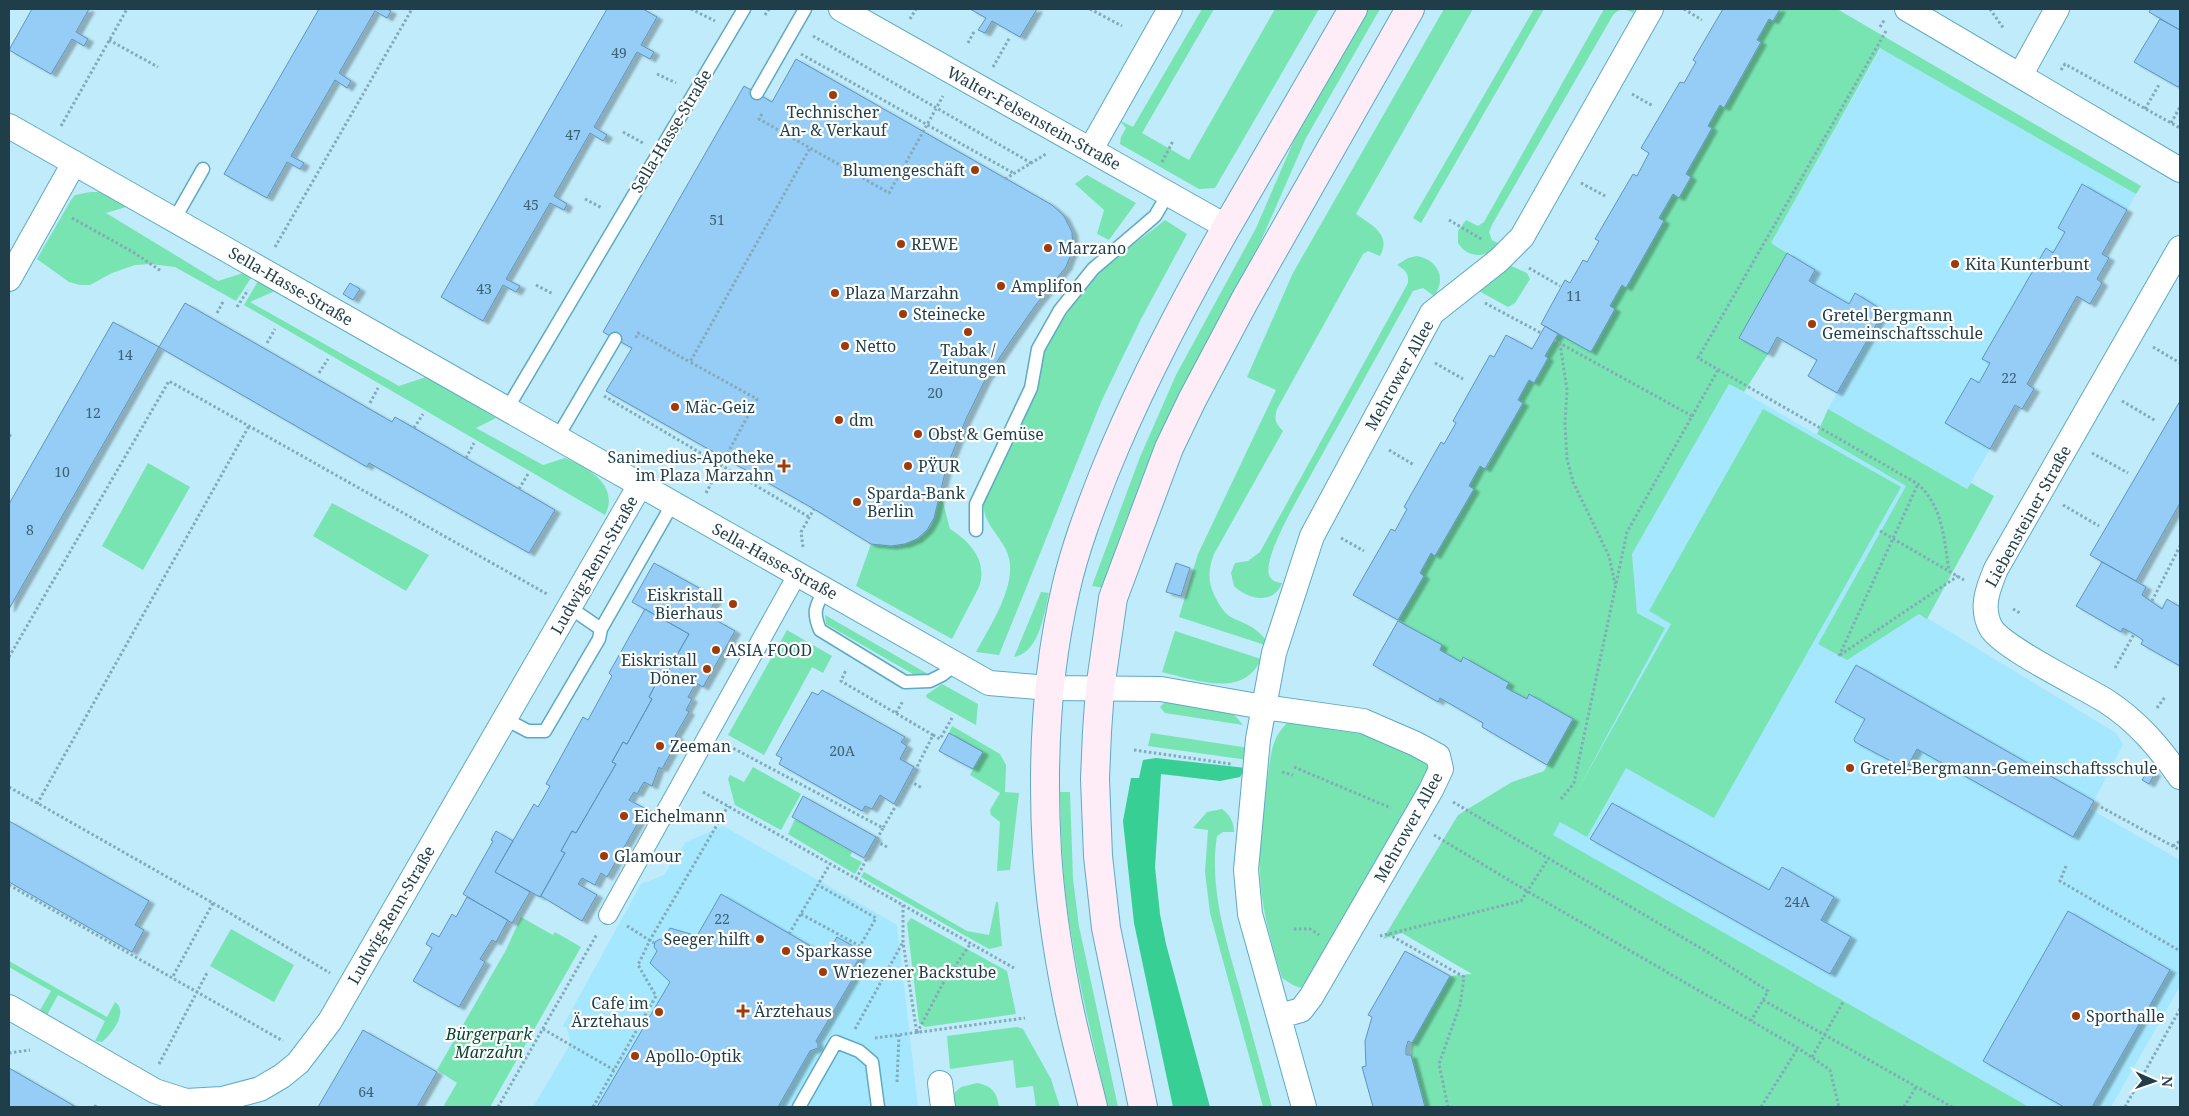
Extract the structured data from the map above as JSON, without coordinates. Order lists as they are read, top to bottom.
{
  "streets": {
    "street": [
      "Walter-Felsenstein-Straße",
      "Sella-Hasse-Straße",
      "Mehrower Allee",
      "Liebensteiner Straße",
      "Ludwig-Renn-Straße"
    ]
  },
  "crossings": [
    ["Sella-Hasse-Straße", "Mehrower Allee"],
    ["Sella-Hasse-Straße", "Ludwig-Renn-Straße"]
  ],
  "parks": ["Bürgerpark Marzahn"],
  "places": {
    "other": [
      "Technischer An- & Verkauf",
      "Blumengeschäft",
      "REWE",
      "Marzano",
      "Kita Kunterbunt",
      "Amplifon",
      "Plaza Marzahn",
      "Steinecke",
      "Gretel Bergmann Gemeinschaftsschule",
      "Tabak / Zeitungen",
      "Netto",
      "Mäc-Geiz",
      "dm",
      "Obst & Gemüse",
      "PŸUR",
      "Sparda-Bank Berlin",
      "Eiskristall Bierhaus",
      "ASIA FOOD",
      "Eiskristall Döner",
      "Zeeman",
      "Gretel-Bergmann-Gemeinschaftsschule",
      "Eichelmann",
      "Glamour",
      "Seeger hilft",
      "Sparkasse",
      "Wriezener Backstube",
      "Cafe im Ärztehaus",
      "Sporthalle",
      "Apollo-Optik"
    ],
    "health": ["Sanimedius-Apotheke im Plaza Marzahn", "Ärztehaus"]
  },
  "house_numbers": [
    "49",
    "47",
    "45",
    "51",
    "43",
    "11",
    "14",
    "22",
    "20",
    "12",
    "10",
    "8",
    "20A",
    "24A",
    "22",
    "64"
  ],
  "north": "right"
}
